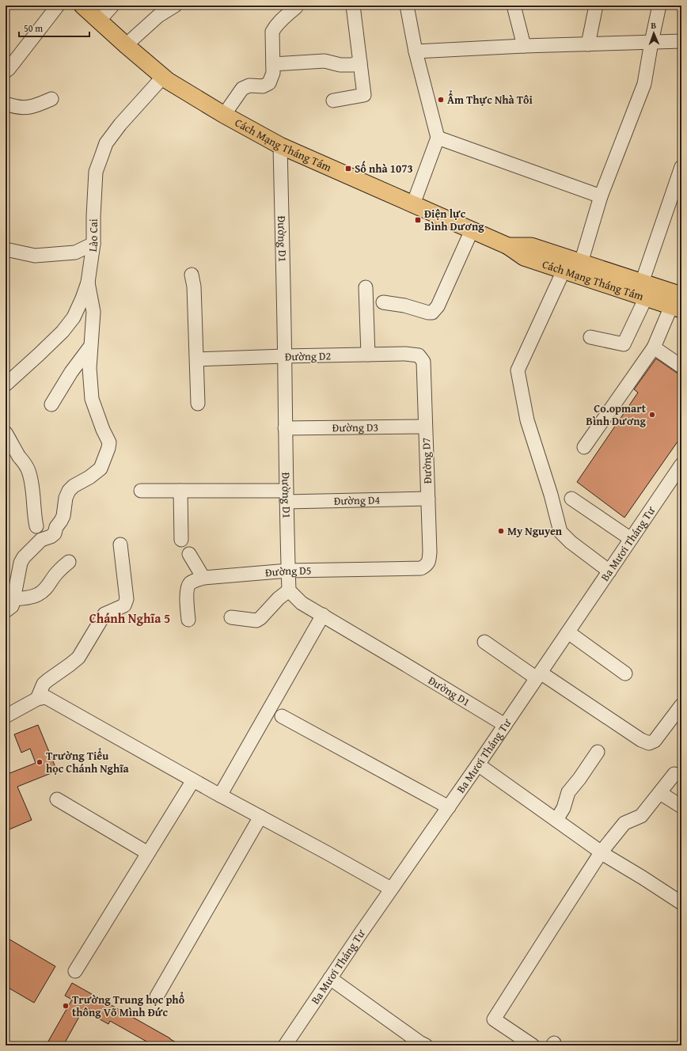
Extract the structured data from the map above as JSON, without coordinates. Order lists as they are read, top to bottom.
{
  "streets": {
    "main road": ["Cách Mạng Tháng Tám"],
    "street": [
      "Lào Cai",
      "Đường D1",
      "Đường D2",
      "Đường D3",
      "Đường D7",
      "Đường D4",
      "Ba Mươi Tháng Tư",
      "Đường D5"
    ]
  },
  "crossings": [
    ["Cách Mạng Tháng Tám", "Lào Cai"],
    ["Cách Mạng Tháng Tám", "Đường D1"],
    ["Đường D1", "Đường D2"],
    ["Đường D1", "Đường D3"],
    ["Đường D1", "Đường D4"],
    ["Đường D1", "Ba Mươi Tháng Tư"],
    ["Đường D1", "Đường D5"],
    ["Đường D2", "Đường D7"],
    ["Đường D3", "Đường D7"],
    ["Đường D7", "Đường D4"],
    ["Đường D7", "Đường D5"]
  ],
  "districts": ["Chánh Nghĩa 5"],
  "places": {
    "other": [
      "Ẩm Thực Nhà Tôi",
      "Co.opmart Bình Dương",
      "My Nguyen",
      "Trường Tiểu học Chánh Nghĩa",
      "Trường Trung học phổ thông Võ Mình Đức"
    ],
    "transit": ["Số nhà 1073", "Điện lực Bình Dương"]
  },
  "scale_bar": "50 m",
  "north": "top"
}
